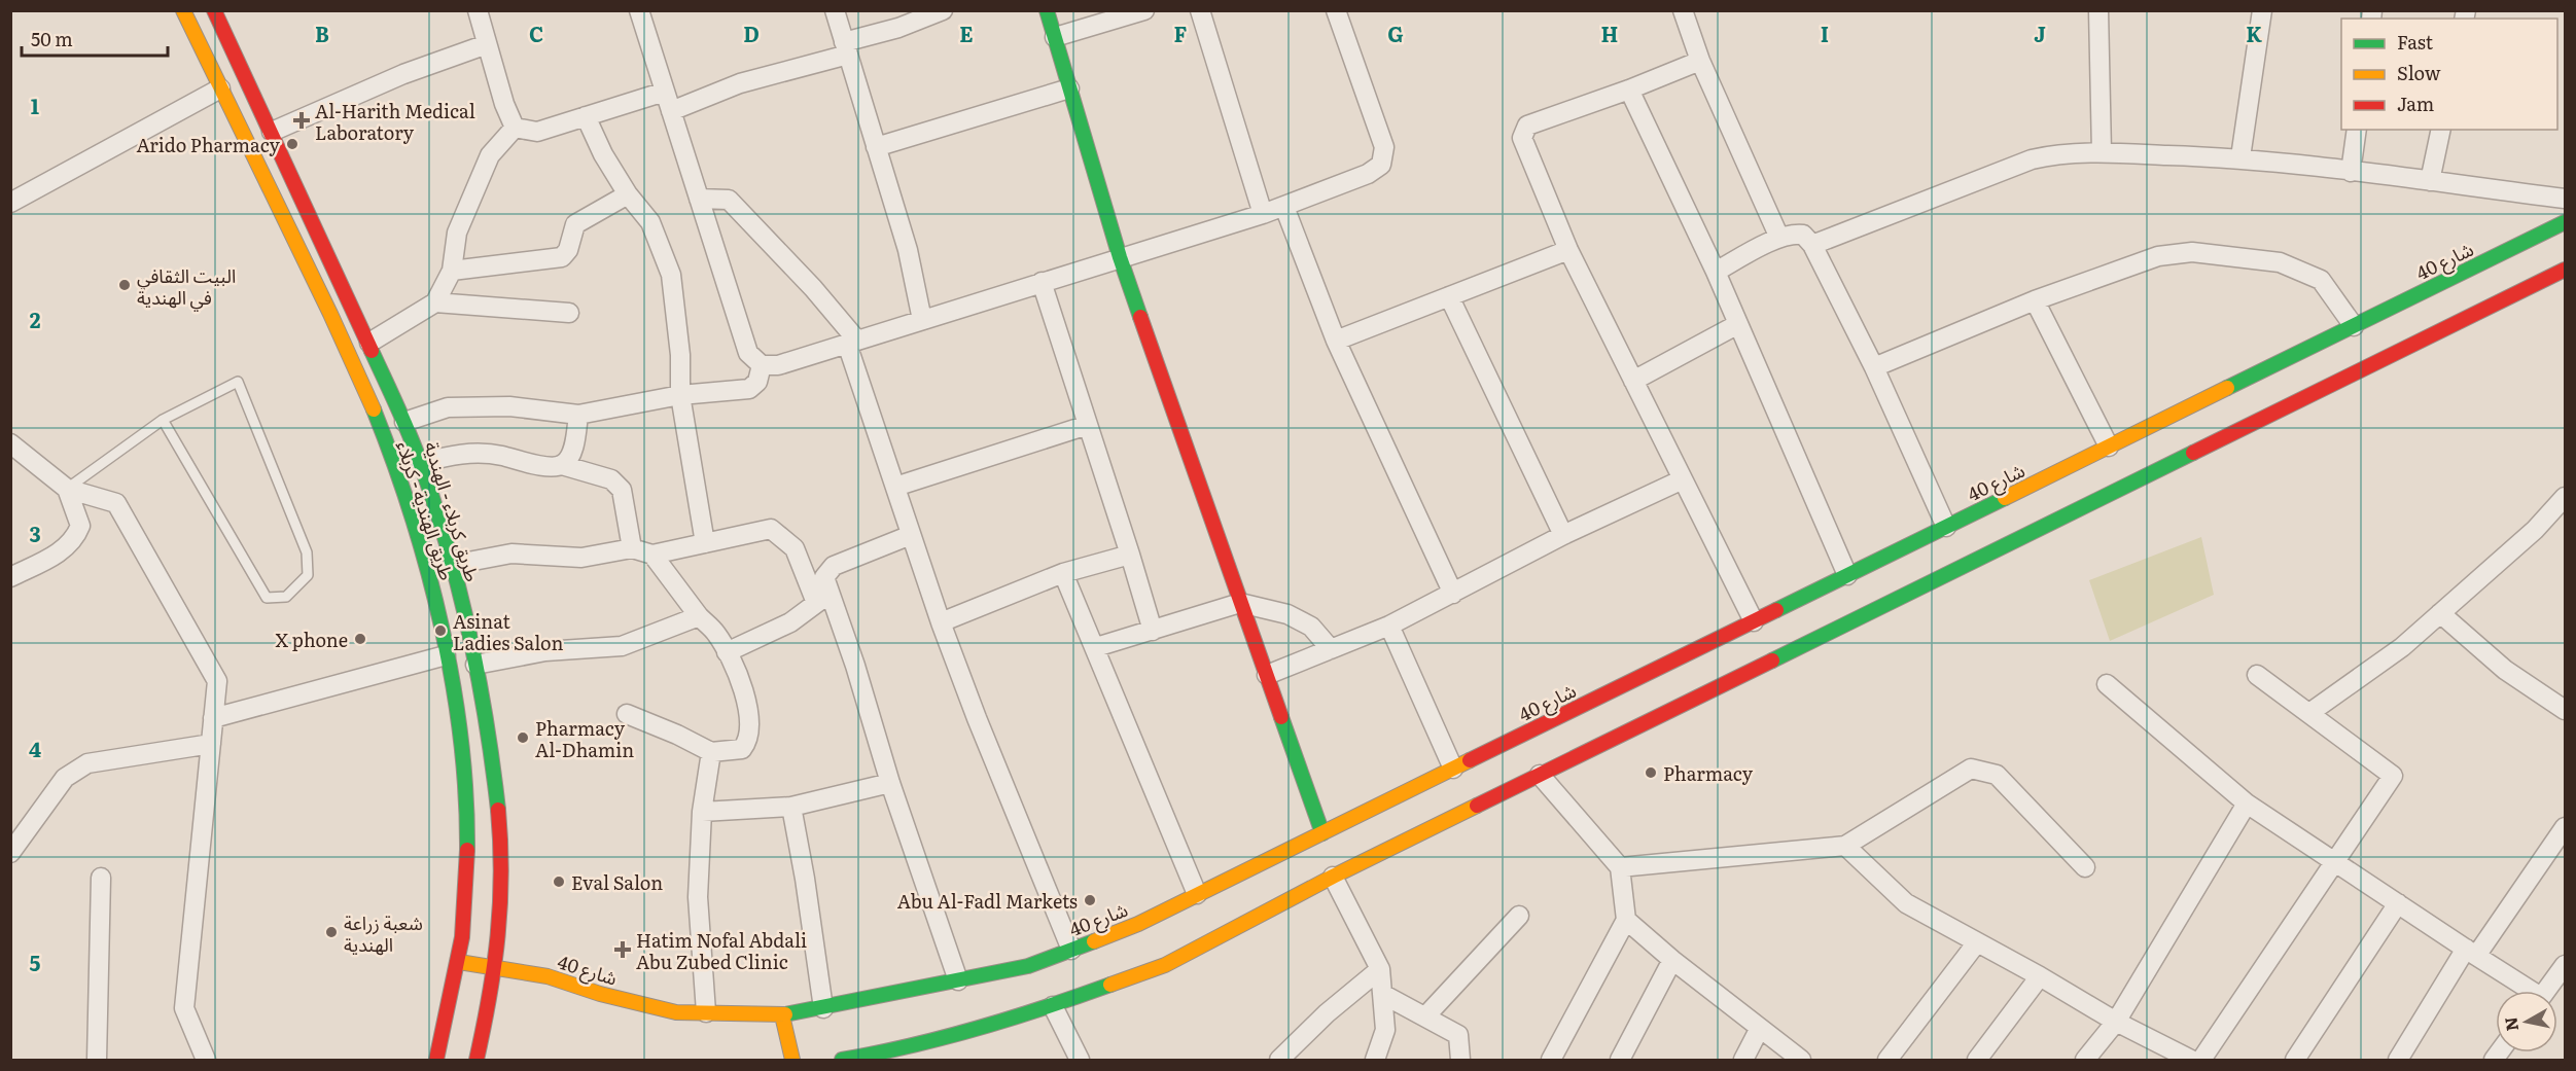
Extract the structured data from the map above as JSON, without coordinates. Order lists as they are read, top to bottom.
{
  "streets": {
    "main road": ["شارع 40", "طريق الهندية - كربلاء", "طريق كربلاء - الهندية"]
  },
  "crossings": [
    ["شارع 40", "طريق الهندية - كربلاء"],
    ["شارع 40", "طريق كربلاء - الهندية"]
  ],
  "places": {
    "health": ["Al-Harith Medical Laboratory", "Hatim Nofal Abdali Abu Zubed Clinic"],
    "other": [
      "Arido Pharmacy",
      "البيت الثقافي في الهندية",
      "Asinat Ladies Salon",
      "X phone",
      "Pharmacy Al-Dhamin",
      "Pharmacy",
      "Eval Salon",
      "Abu Al-Fadl Markets",
      "شعبة زراعة الهندية"
    ]
  },
  "legend": ["Fast", "Slow", "Jam"],
  "scale_bar": "50 m",
  "north": "left",
  "grid": {
    "columns": [
      "B",
      "C",
      "D",
      "E",
      "F",
      "G",
      "H",
      "I",
      "J",
      "K"
    ],
    "rows": [
      "1",
      "2",
      "3",
      "4",
      "5"
    ]
  }
}
